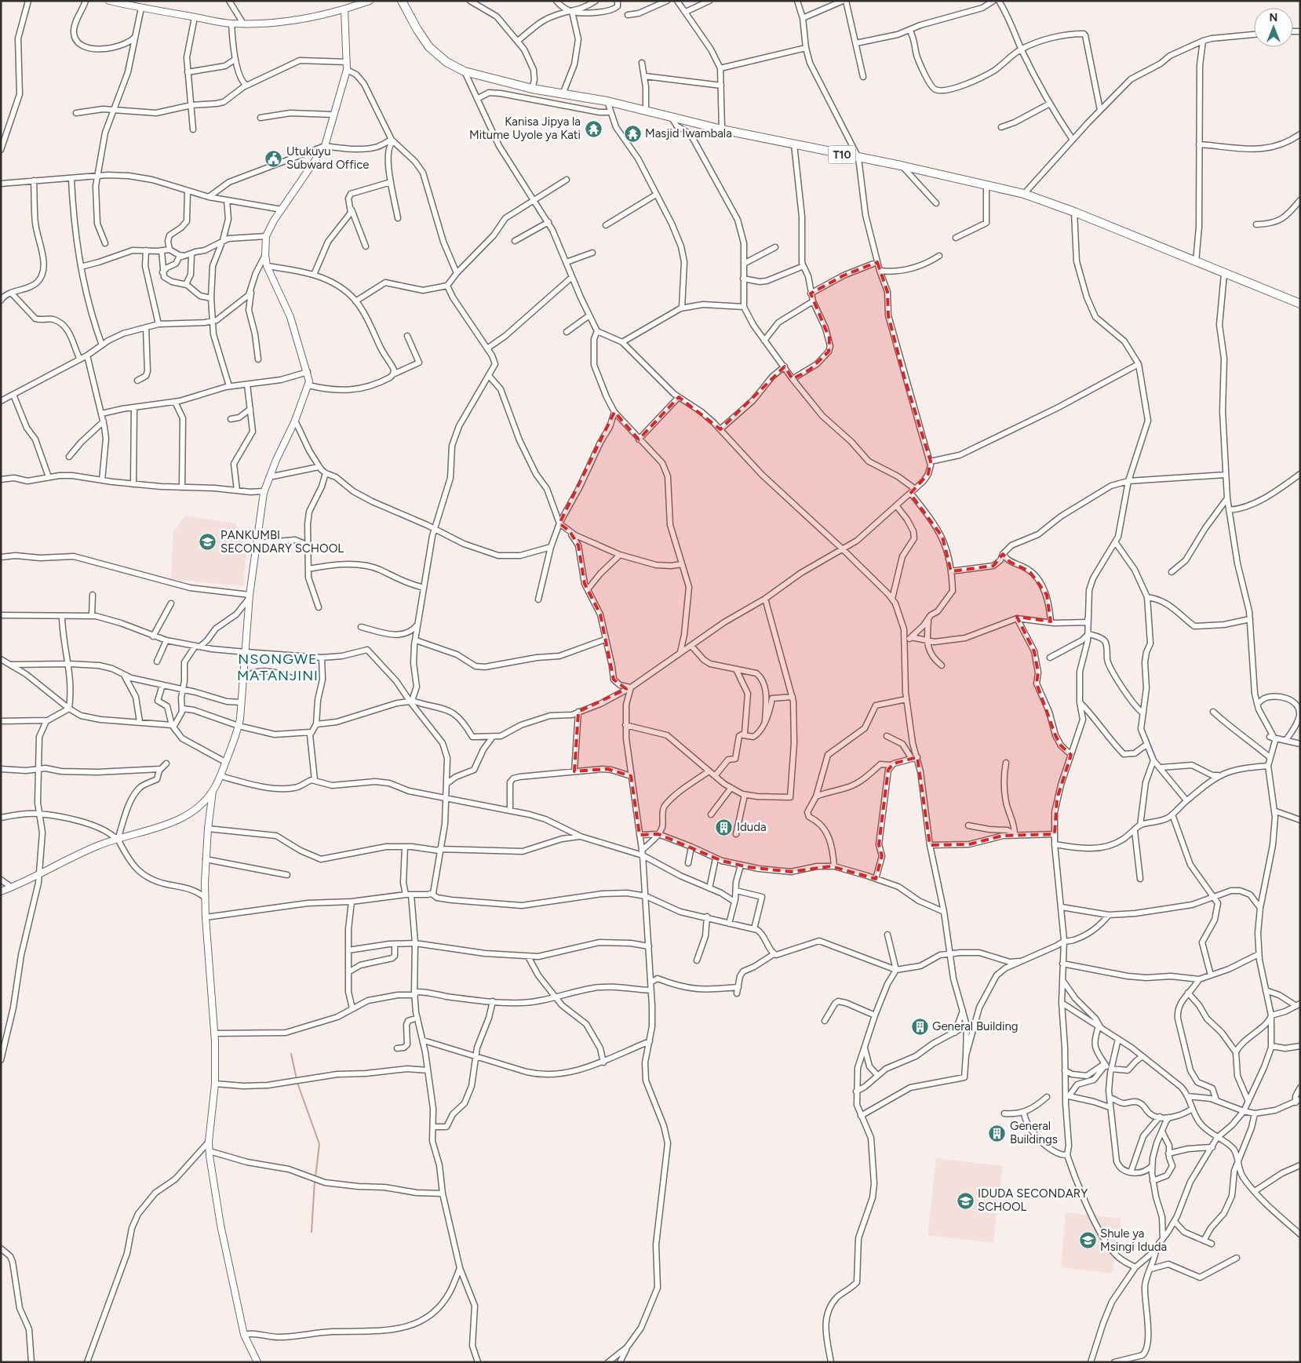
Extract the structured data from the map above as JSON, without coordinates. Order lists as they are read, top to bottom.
{
  "streets": {
    "highway": ["T10"]
  },
  "districts": ["NSONGWE MATANJINI"],
  "places": {
    "temple": ["Kanisa Jipya la Mitume Uyole ya Kati", "Masjid Iwambala"],
    "public building": ["Utukuyu Subward Office"],
    "school or university": ["PANKUMBI SECONDARY SCHOOL", "IDUDA SECONDARY SCHOOL", "Shule ya Msingi Iduda"],
    "building": ["Iduda", "General Building", "General Buildings"]
  },
  "north": "top"
}
